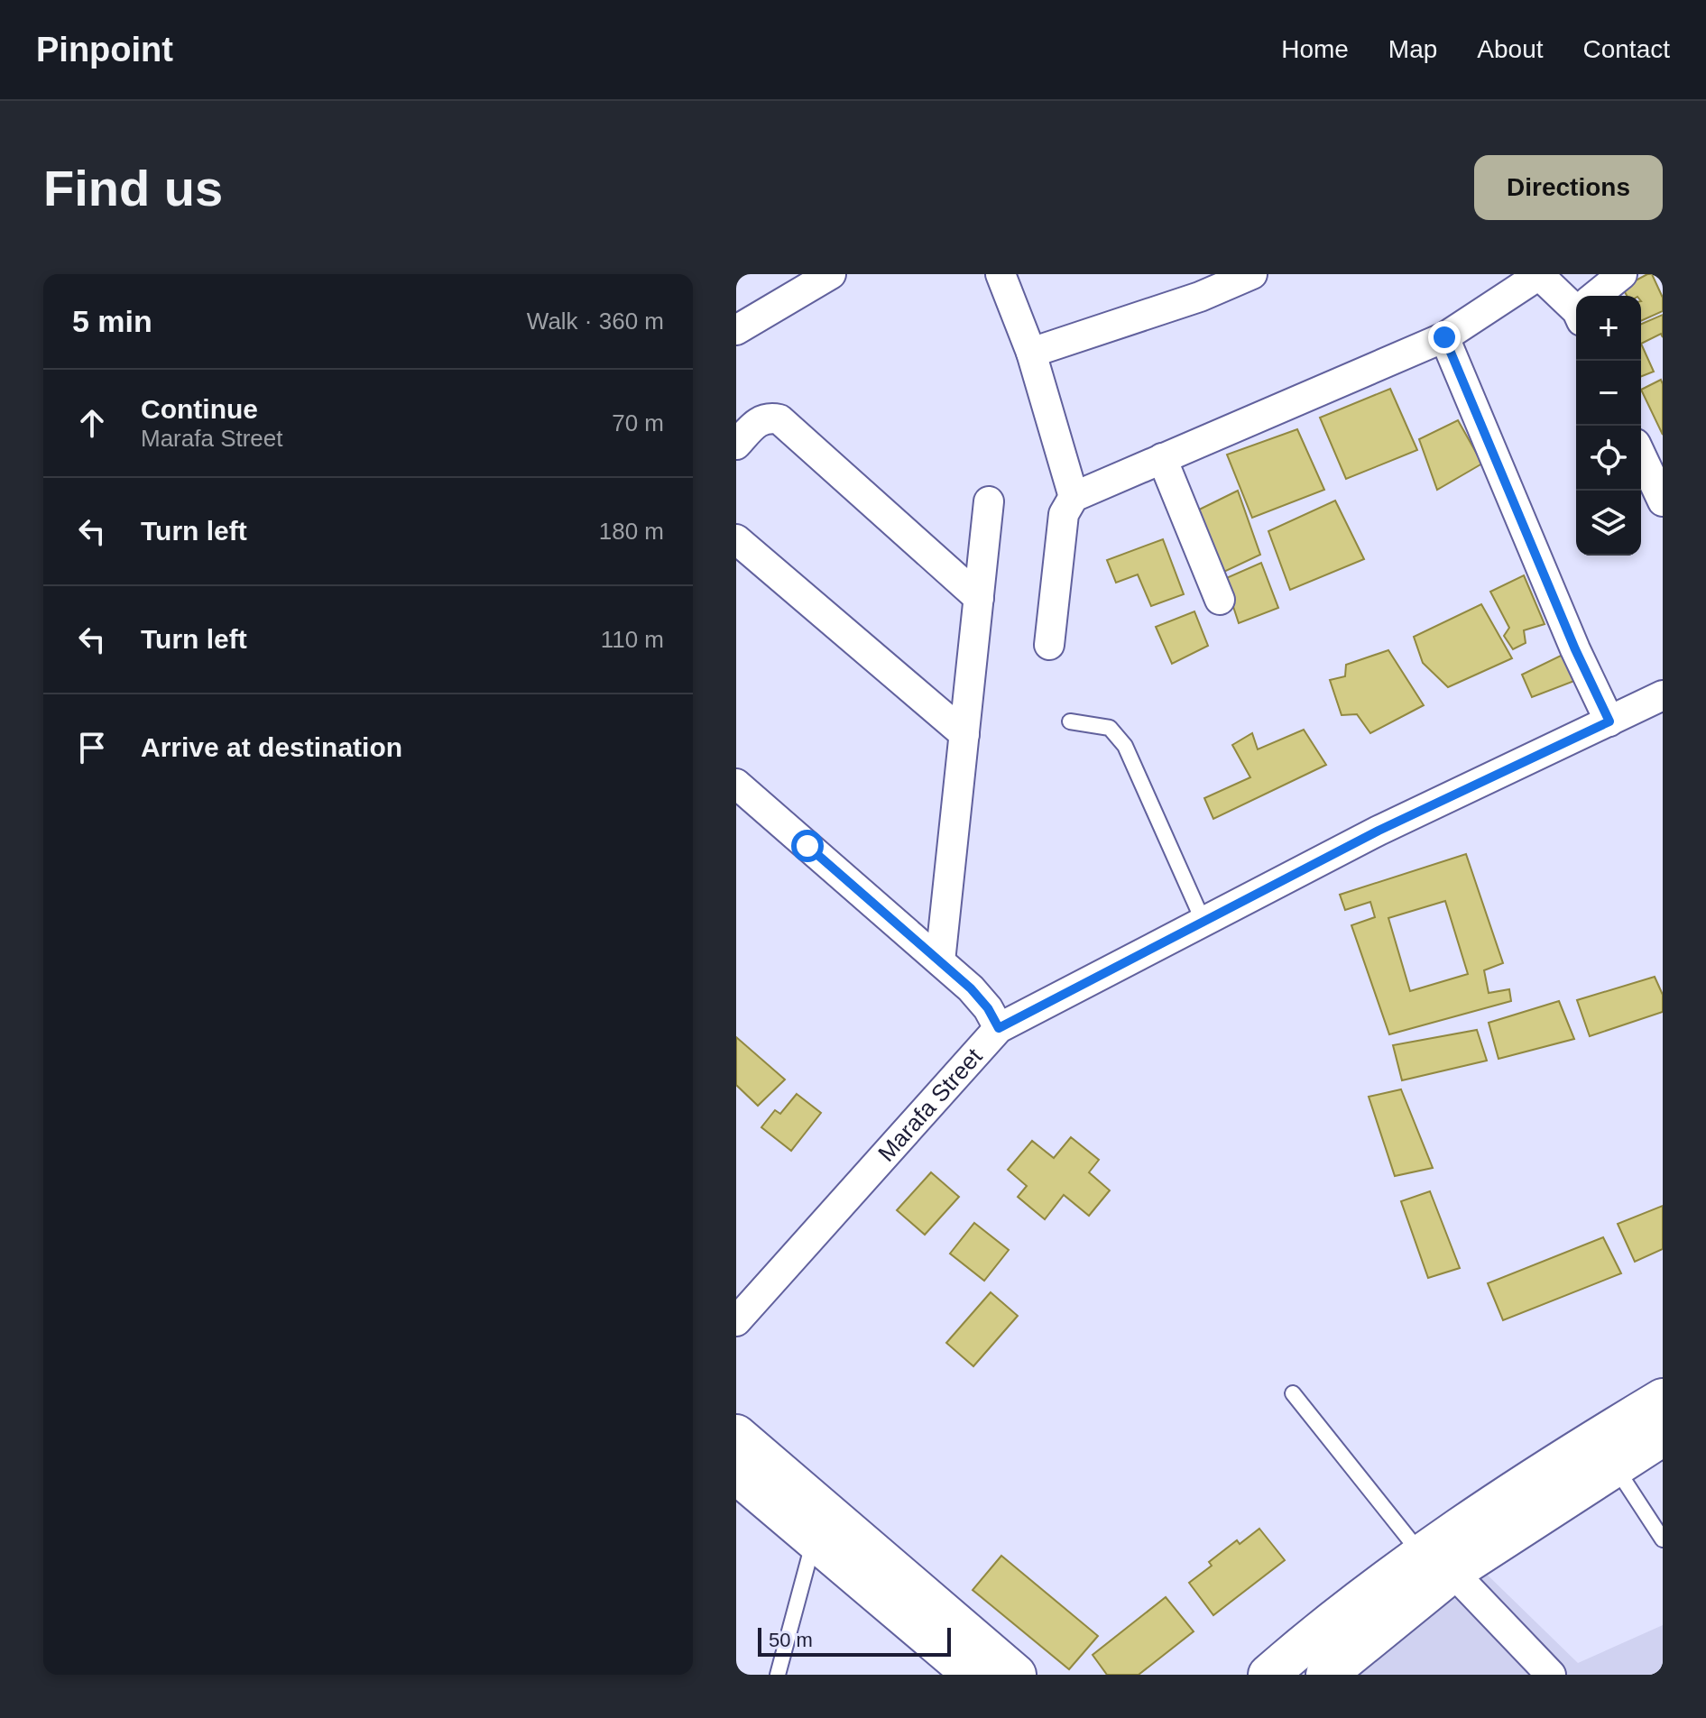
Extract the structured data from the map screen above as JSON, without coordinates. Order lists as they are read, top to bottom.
{
  "streets": {
    "street": ["Marafa Street"]
  },
  "scale_bar": "50 m",
  "page": {
    "header": "Pinpoint",
    "nav": [
      "Home",
      "Map",
      "About",
      "Contact"
    ],
    "buttons": "Directions",
    "title": "Find us",
    "heading": ["5 min", "Walk · 360 m"],
    "map_buttons": ["+", "−"],
    "list": [
      ["Continue", "Marafa Street", "70 m"],
      ["Turn left", "180 m"],
      ["Turn left", "110 m"],
      "Arrive at destination"
    ],
    "scale": "50 m"
  }
}
